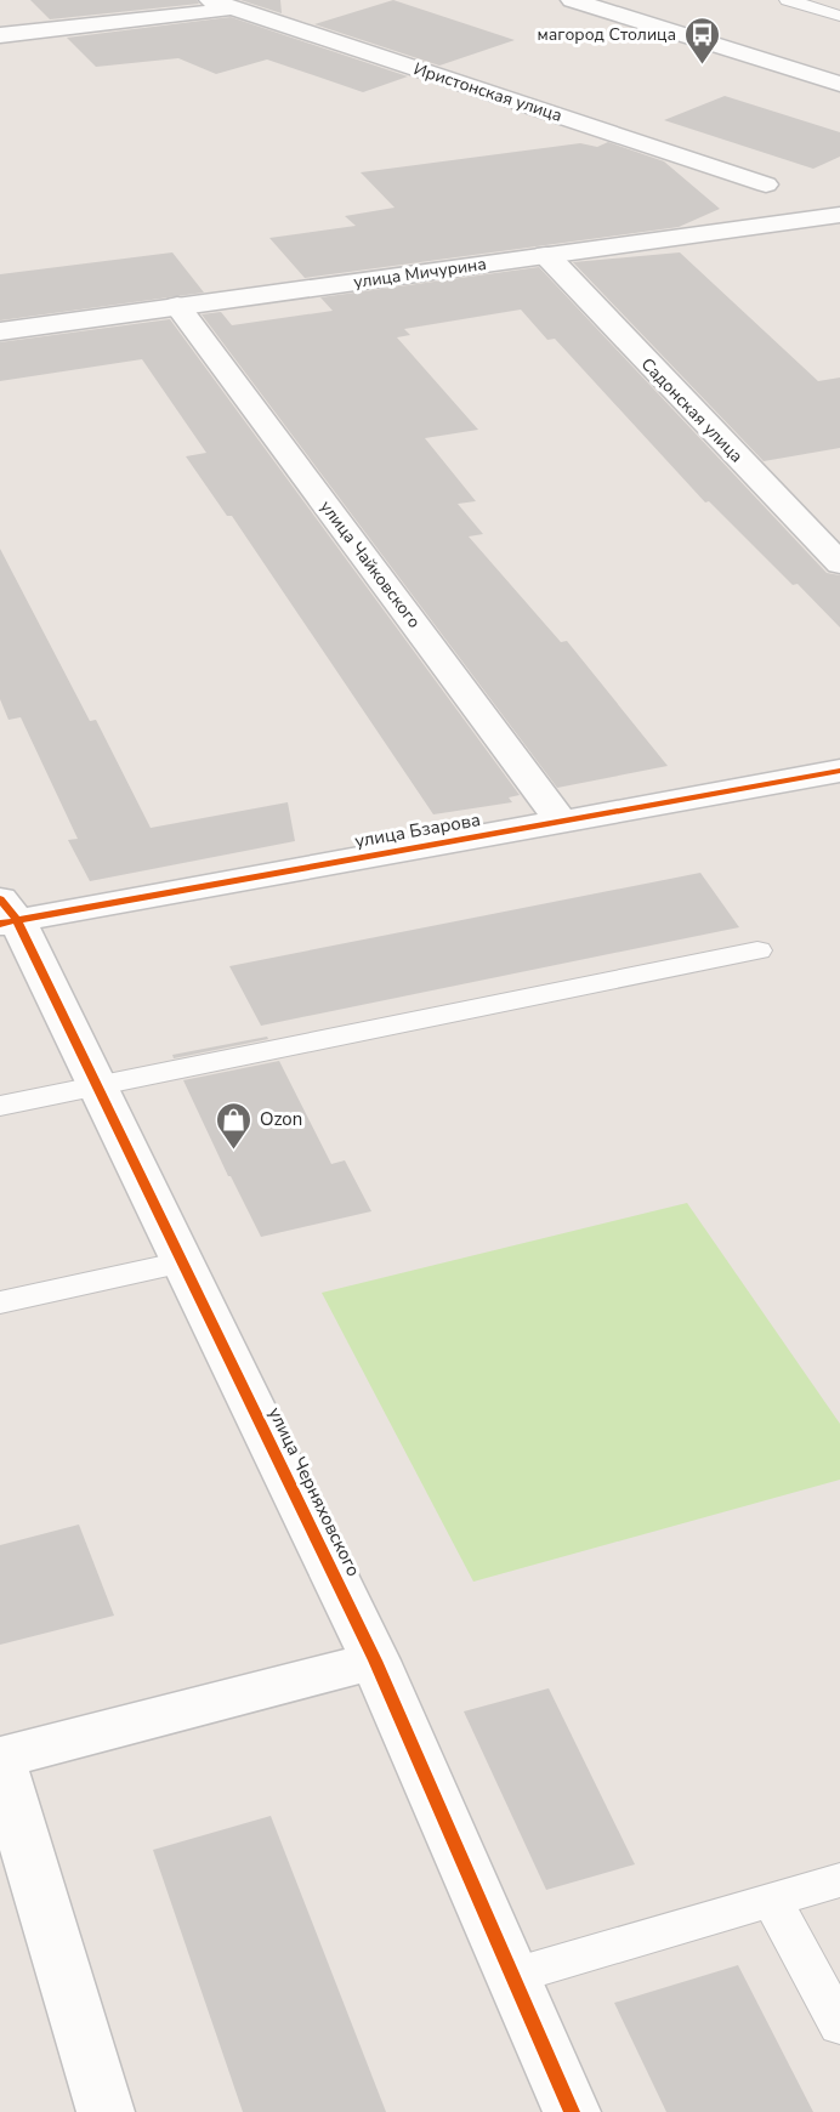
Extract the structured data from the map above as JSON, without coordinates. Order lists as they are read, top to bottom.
{
  "streets": {
    "street": [
      "Иристонская улица",
      "улица Мичурина",
      "Садонская улица",
      "улица Чайковского",
      "улица Бзарова",
      "улица Черняховского"
    ]
  },
  "crossings": [
    ["улица Мичурина", "Садонская улица"],
    ["улица Мичурина", "улица Чайковского"],
    ["улица Чайковского", "улица Бзарова"],
    ["улица Бзарова", "улица Черняховского"]
  ],
  "places": {
    "bus stop": ["магород Столица"],
    "shop": ["Ozon"]
  }
}
